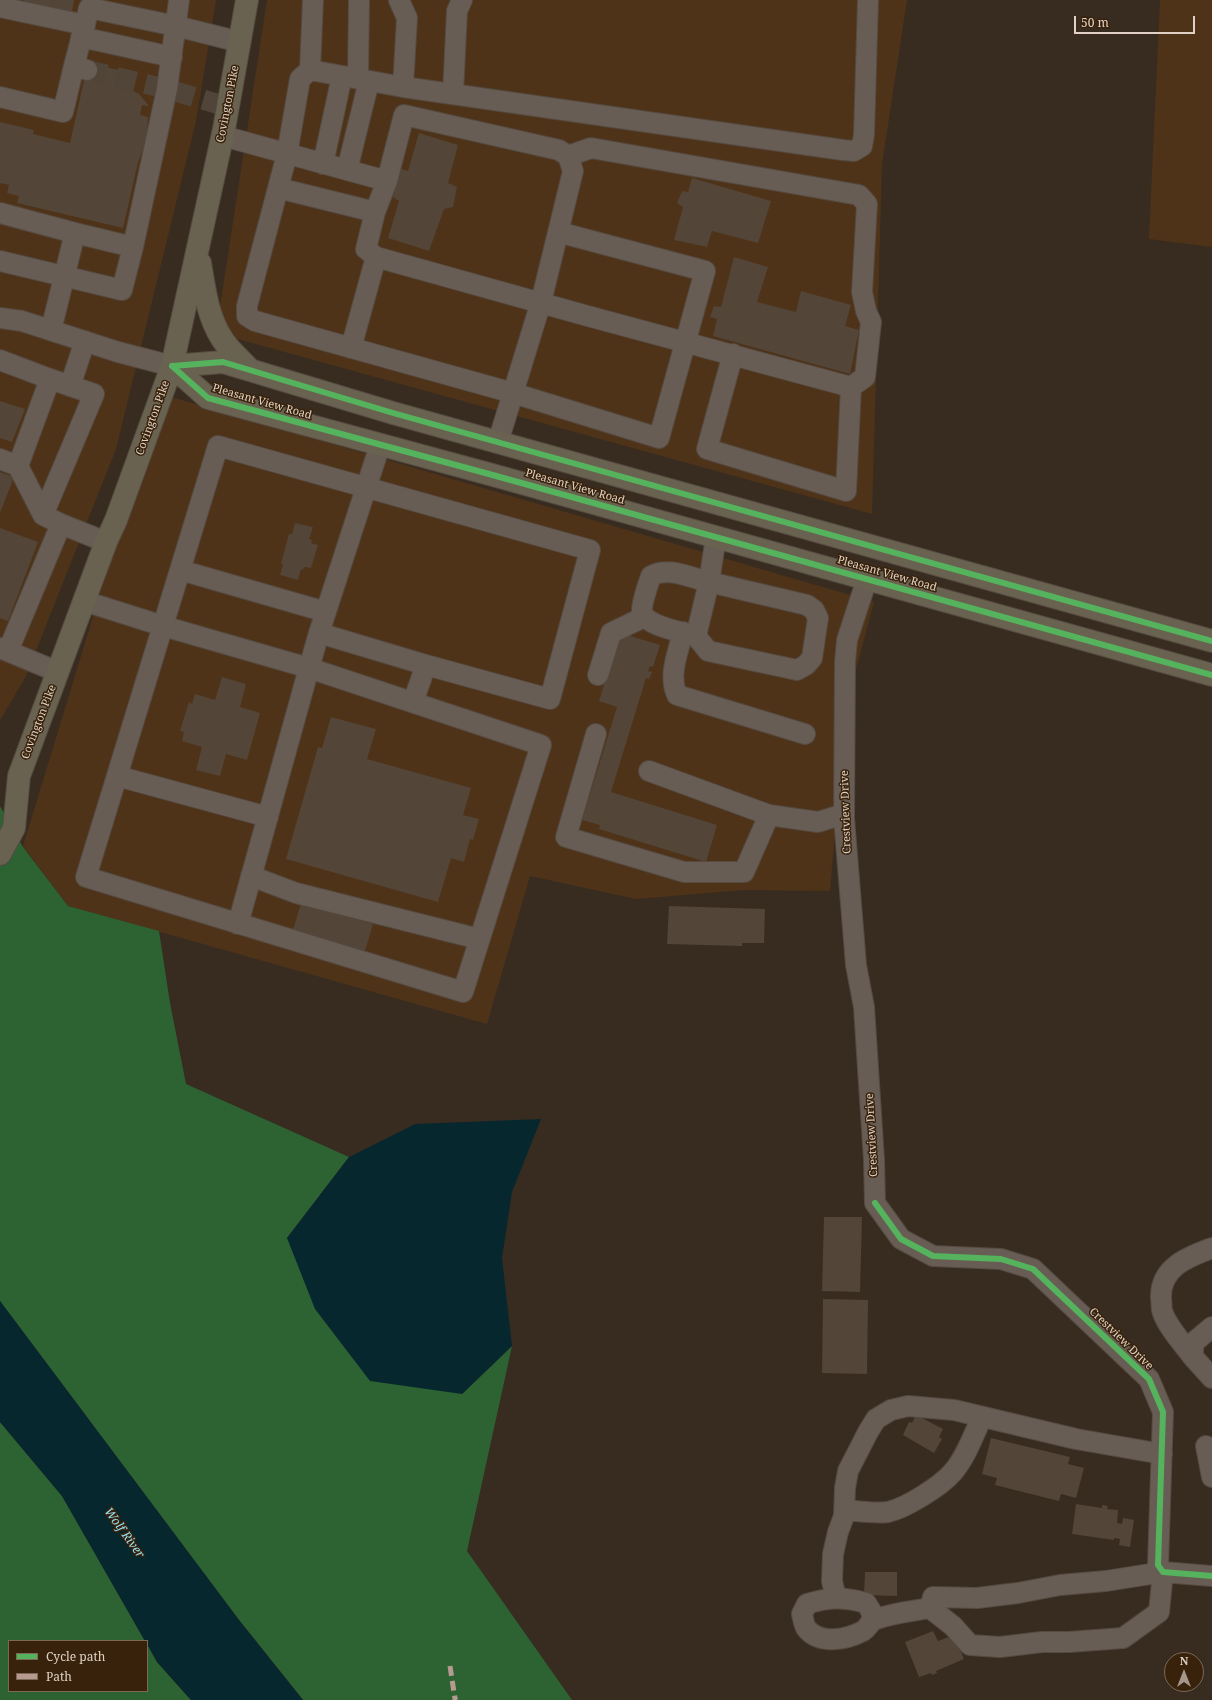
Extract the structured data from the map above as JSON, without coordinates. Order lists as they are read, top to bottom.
{
  "streets": {
    "main road": ["Covington Pike", "Pleasant View Road"],
    "street": ["Crestview Drive"]
  },
  "crossings": [
    ["Covington Pike", "Pleasant View Road"],
    ["Pleasant View Road", "Crestview Drive"]
  ],
  "water": ["Wolf River"],
  "legend": ["Cycle path", "Path"],
  "scale_bar": "50 m",
  "north": "top"
}
